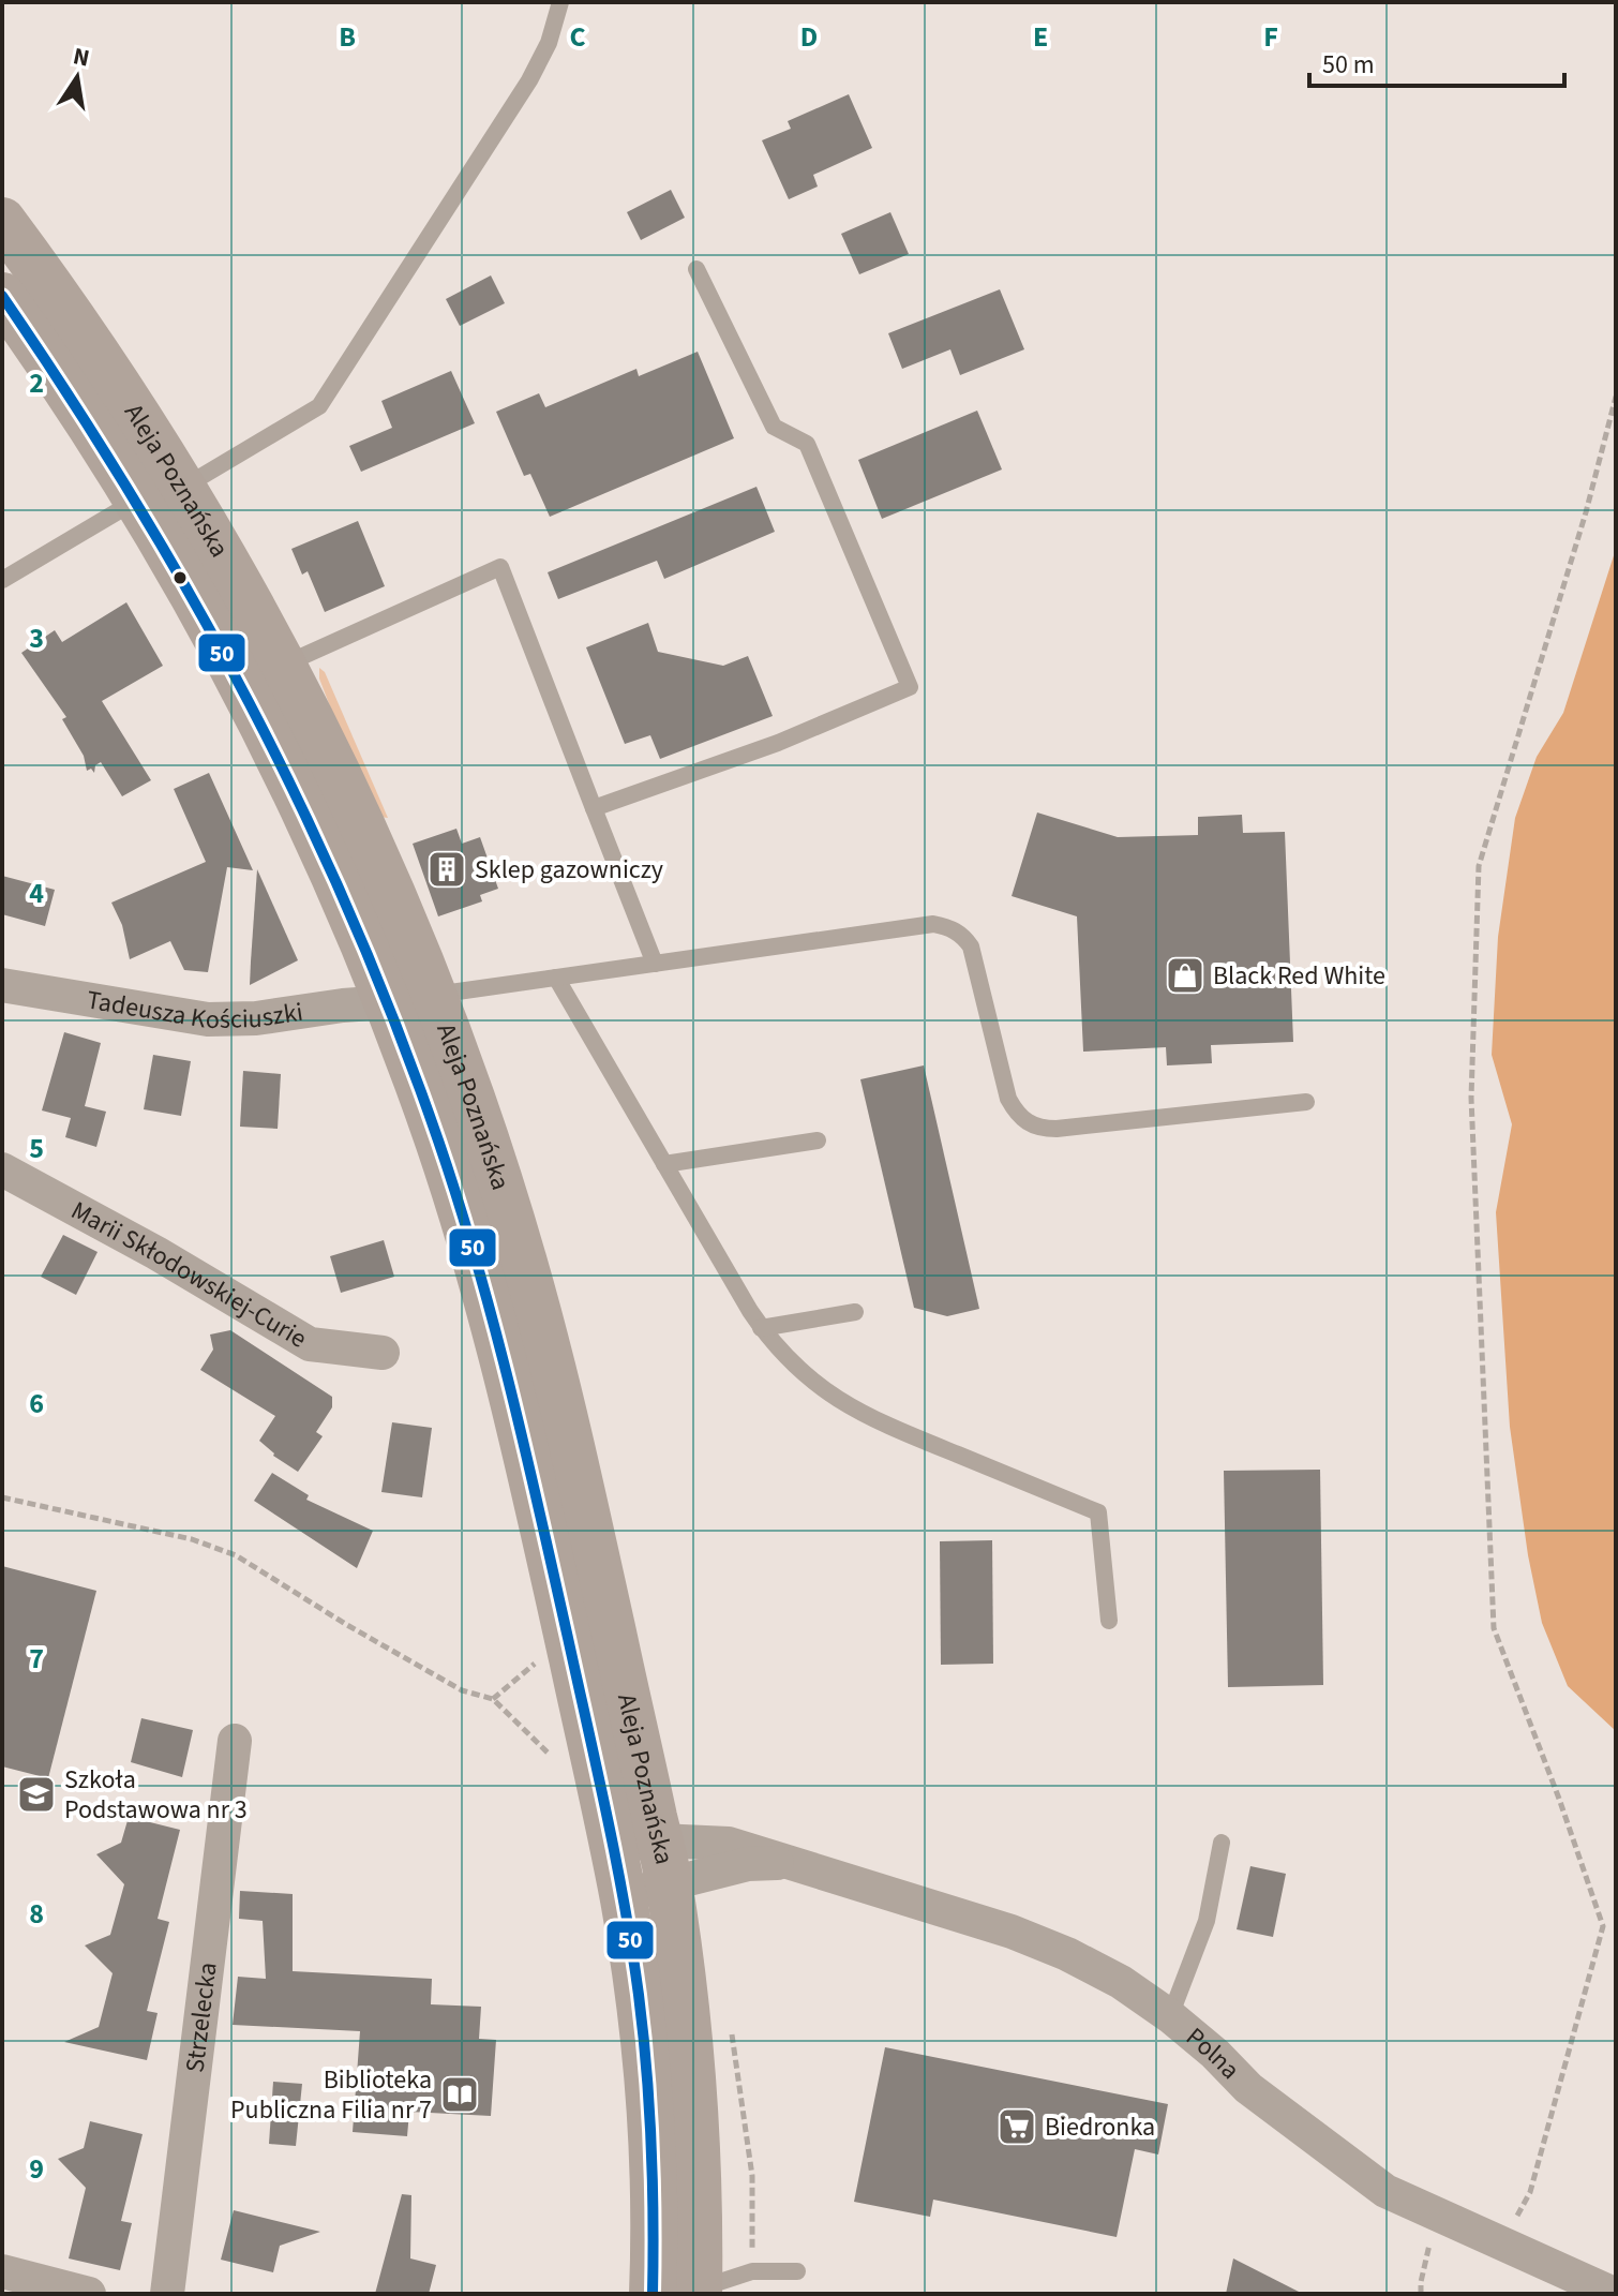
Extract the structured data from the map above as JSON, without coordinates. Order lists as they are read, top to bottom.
{
  "streets": {
    "main road": ["Aleja Poznańska"],
    "street": [
      "Tadeusza Kościuszki",
      "Marii Skłodowskiej-Curie",
      "Strzelecka",
      "Polna"
    ]
  },
  "crossings": [
    ["Aleja Poznańska", "Tadeusza Kościuszki"],
    ["Aleja Poznańska", "Polna"]
  ],
  "places": {
    "building": ["Sklep gazowniczy"],
    "shop": ["Black Red White"],
    "school or university": ["Szkoła Podstawowa nr 3"],
    "library": ["Biblioteka Publiczna Filia nr 7"],
    "supermarket": ["Biedronka"]
  },
  "lines": ["transit line 50"],
  "scale_bar": "50 m",
  "north": "top",
  "grid": {
    "columns": [
      "B",
      "C",
      "D",
      "E",
      "F"
    ],
    "rows": [
      "2",
      "3",
      "4",
      "5",
      "6",
      "7",
      "8",
      "9"
    ]
  }
}
